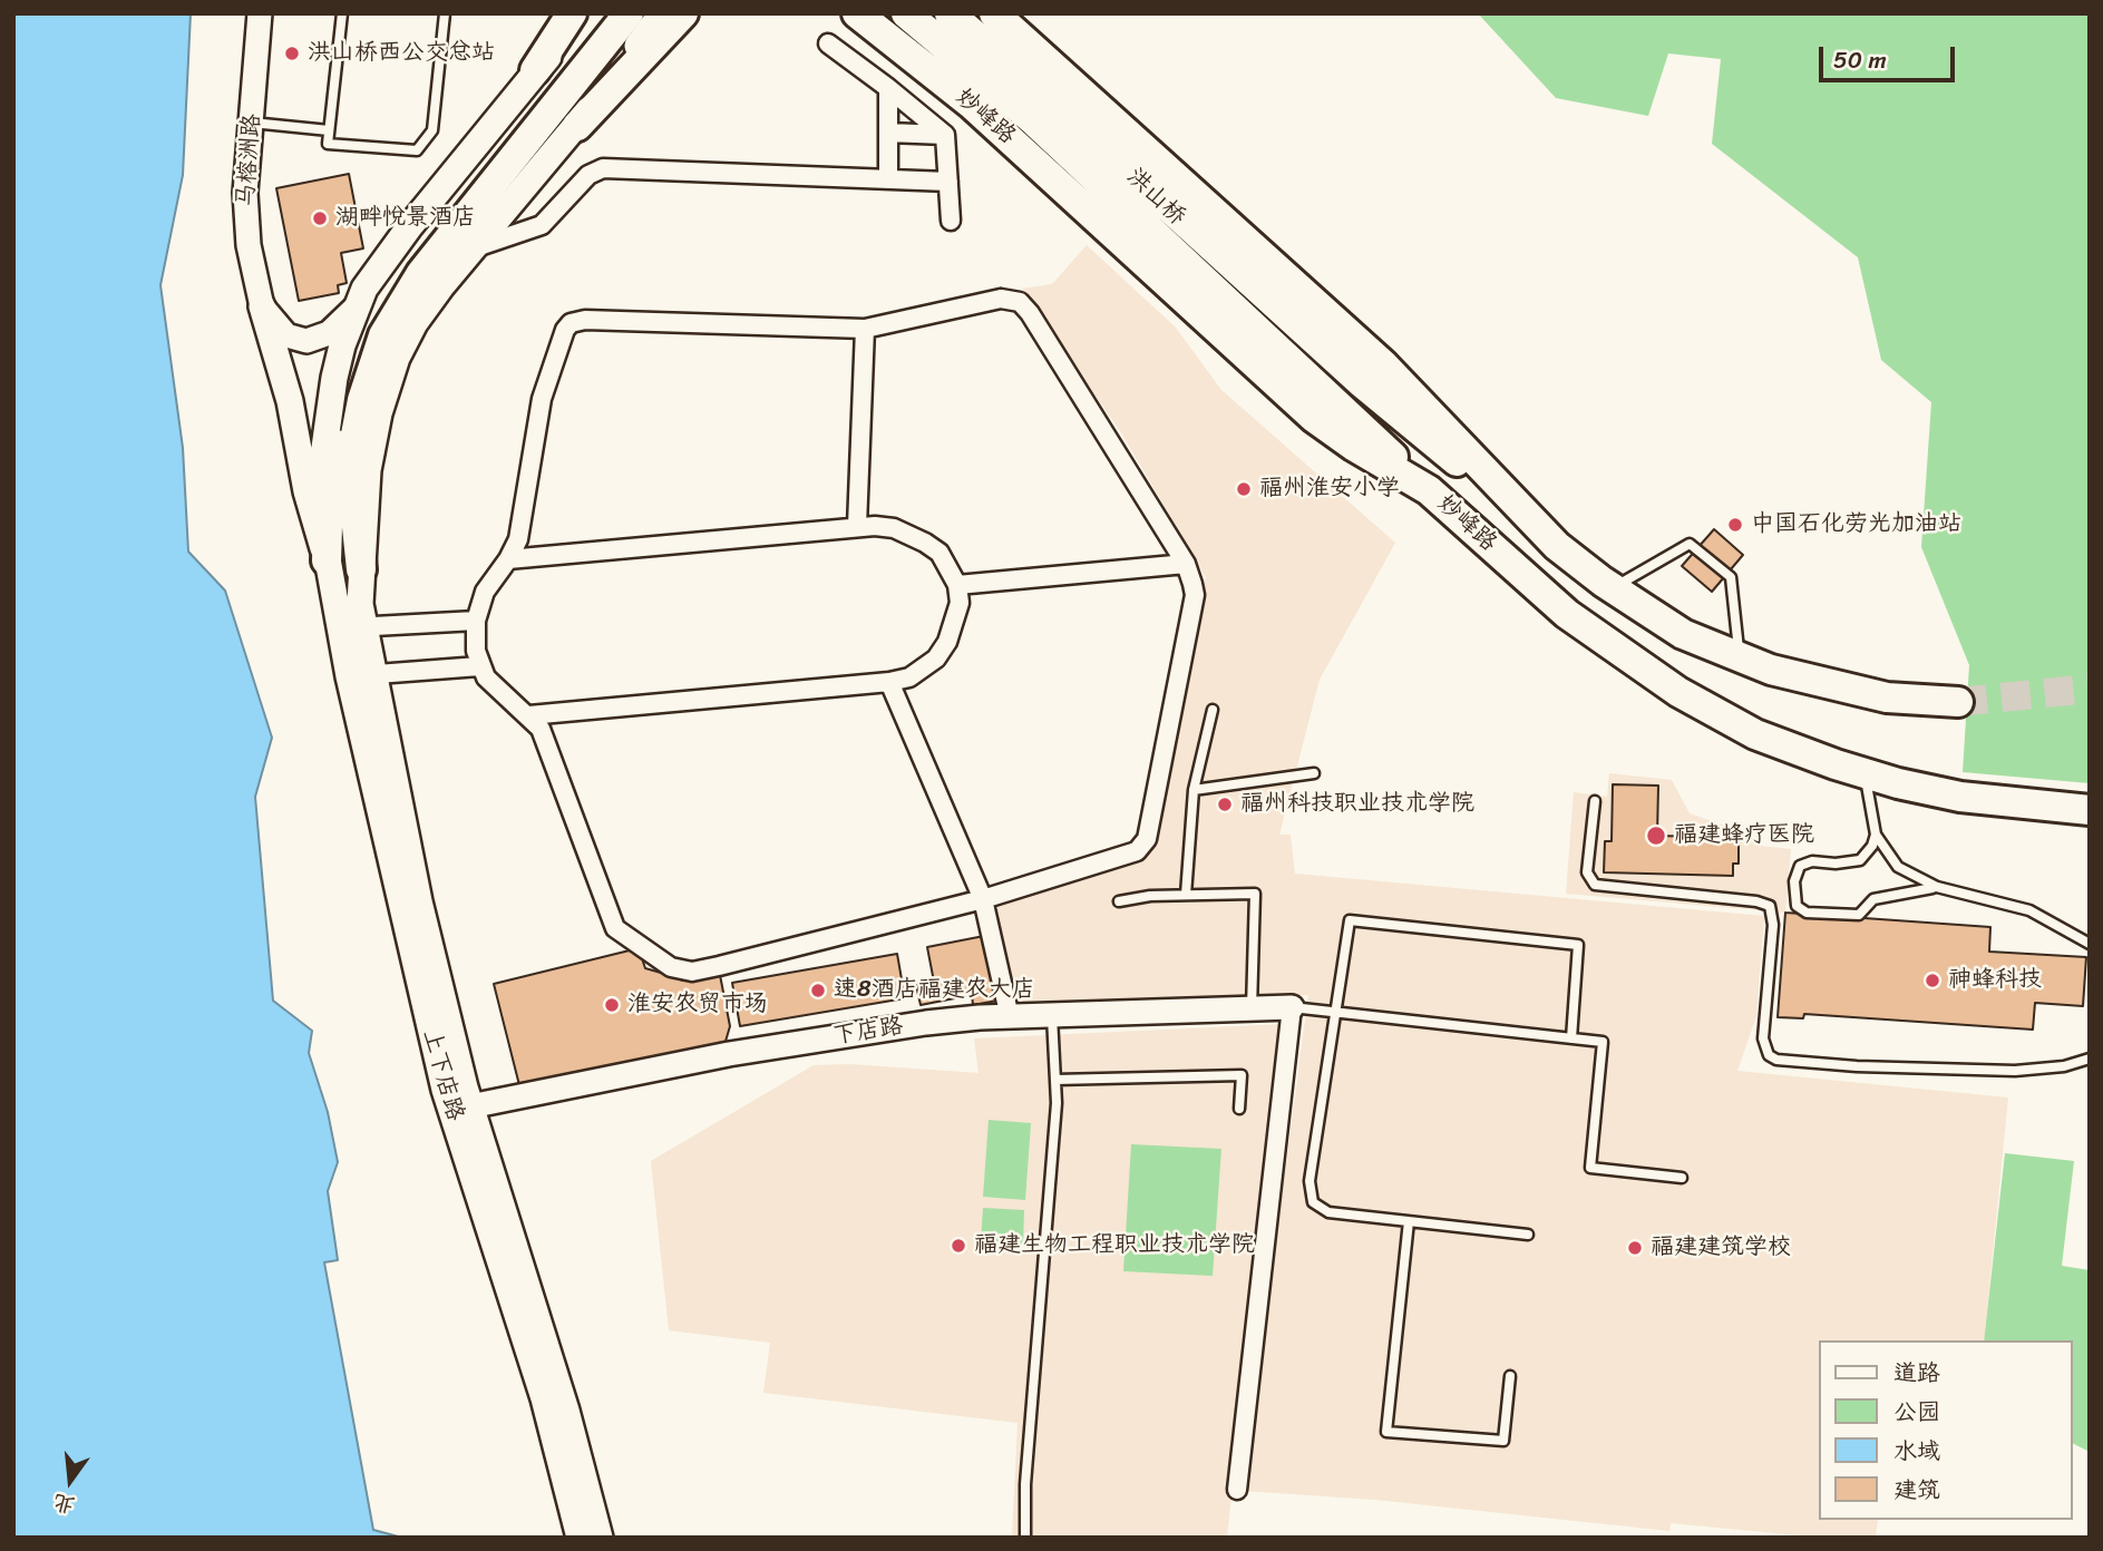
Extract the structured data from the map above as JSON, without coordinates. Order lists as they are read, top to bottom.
{
  "streets": {
    "main road": ["妙峰路", "洪山桥", "上下店路"],
    "street": ["马榕洲路", "下店路"]
  },
  "crossings": [
    ["妙峰路", "洪山桥"],
    ["下店路", "上下店路"]
  ],
  "places": [
    "洪山桥西公交总站",
    "湖畔悦景酒店",
    "福州淮安小学",
    "中国石化劳光加油站",
    "福州科技职业技术学院",
    "福建蜂疗医院",
    "神蜂科技",
    "速8酒店福建农大店",
    "淮安农贸市场",
    "福建生物工程职业技术学院",
    "福建建筑学校"
  ],
  "legend": [
    "道路",
    "公园",
    "水域",
    "建筑"
  ],
  "scale_bar": "50 m",
  "north": "bottom"
}
